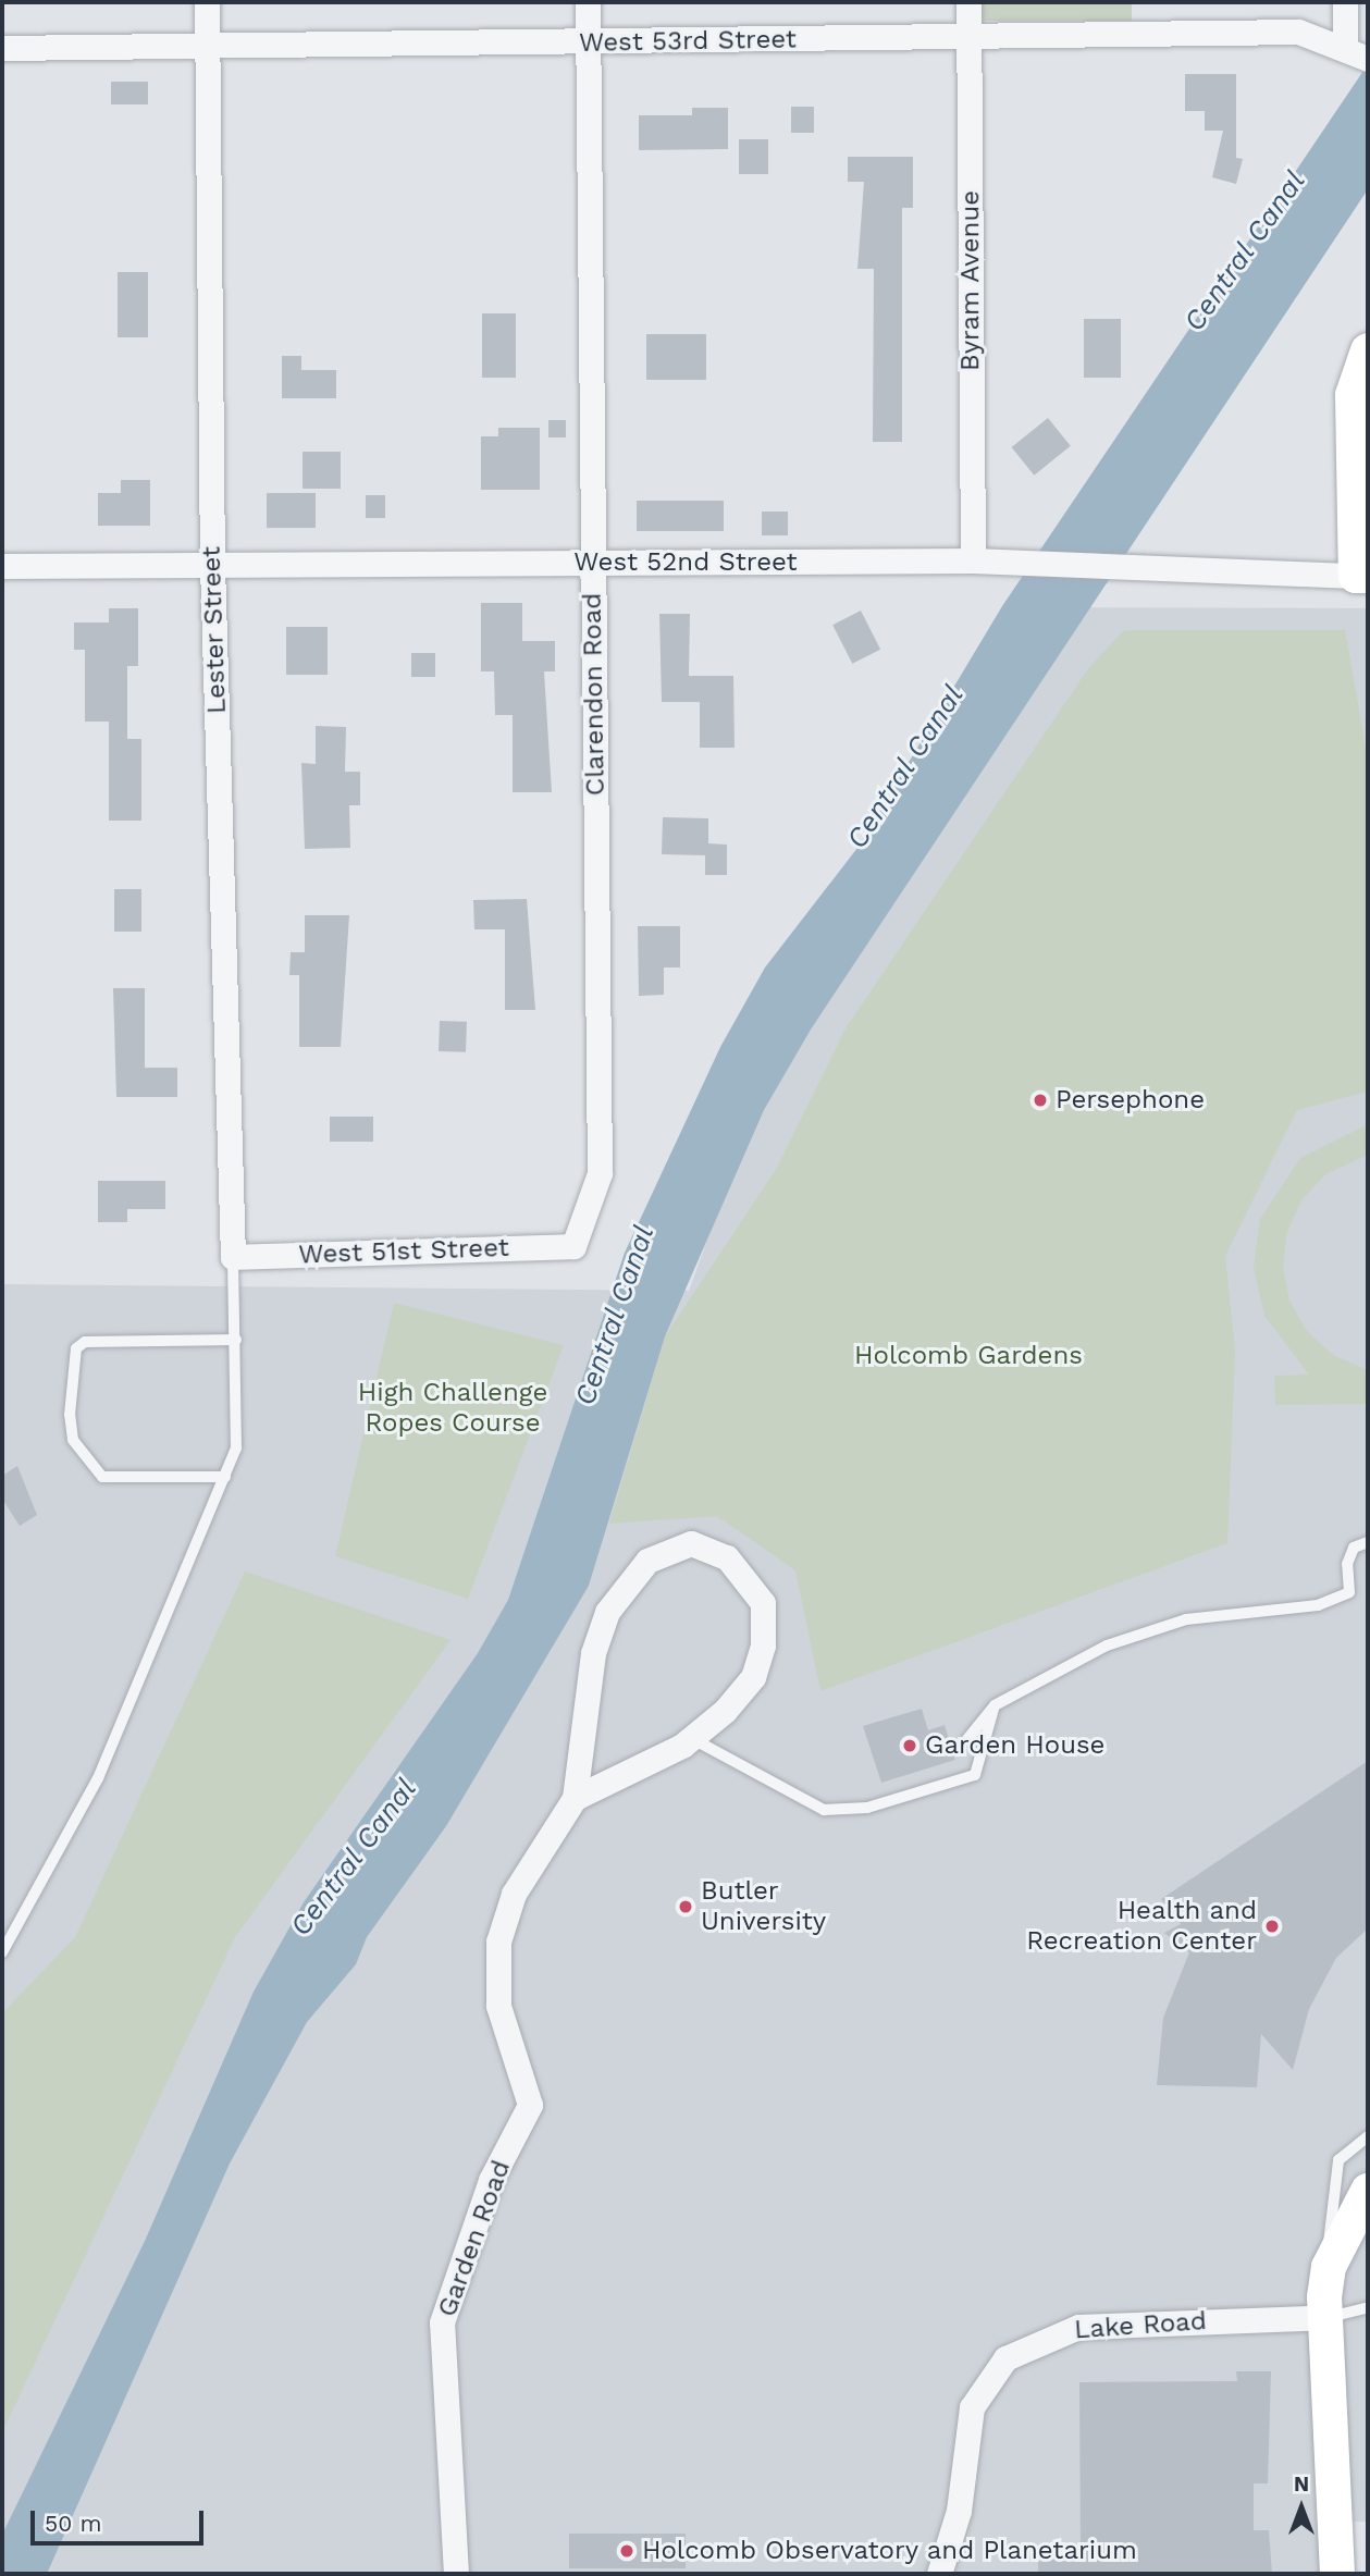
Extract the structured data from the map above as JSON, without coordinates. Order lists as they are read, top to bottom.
{
  "streets": {
    "street": [
      "West 53rd Street",
      "Byram Avenue",
      "West 52nd Street",
      "Lester Street",
      "Clarendon Road",
      "West 51st Street",
      "Garden Road",
      "Lake Road"
    ]
  },
  "crossings": [
    ["West 53rd Street", "Byram Avenue"],
    ["West 53rd Street", "Lester Street"],
    ["West 53rd Street", "Clarendon Road"],
    ["Byram Avenue", "West 52nd Street"],
    ["West 52nd Street", "Lester Street"],
    ["West 52nd Street", "Clarendon Road"],
    ["Lester Street", "West 51st Street"],
    ["Clarendon Road", "West 51st Street"]
  ],
  "water": ["Central Canal"],
  "parks": ["Holcomb Gardens", "High Challenge Ropes Course"],
  "places": [
    "Persephone",
    "Garden House",
    "Butler University",
    "Health and Recreation Center",
    "Holcomb Observatory and Planetarium"
  ],
  "scale_bar": "50 m",
  "north": "top"
}
